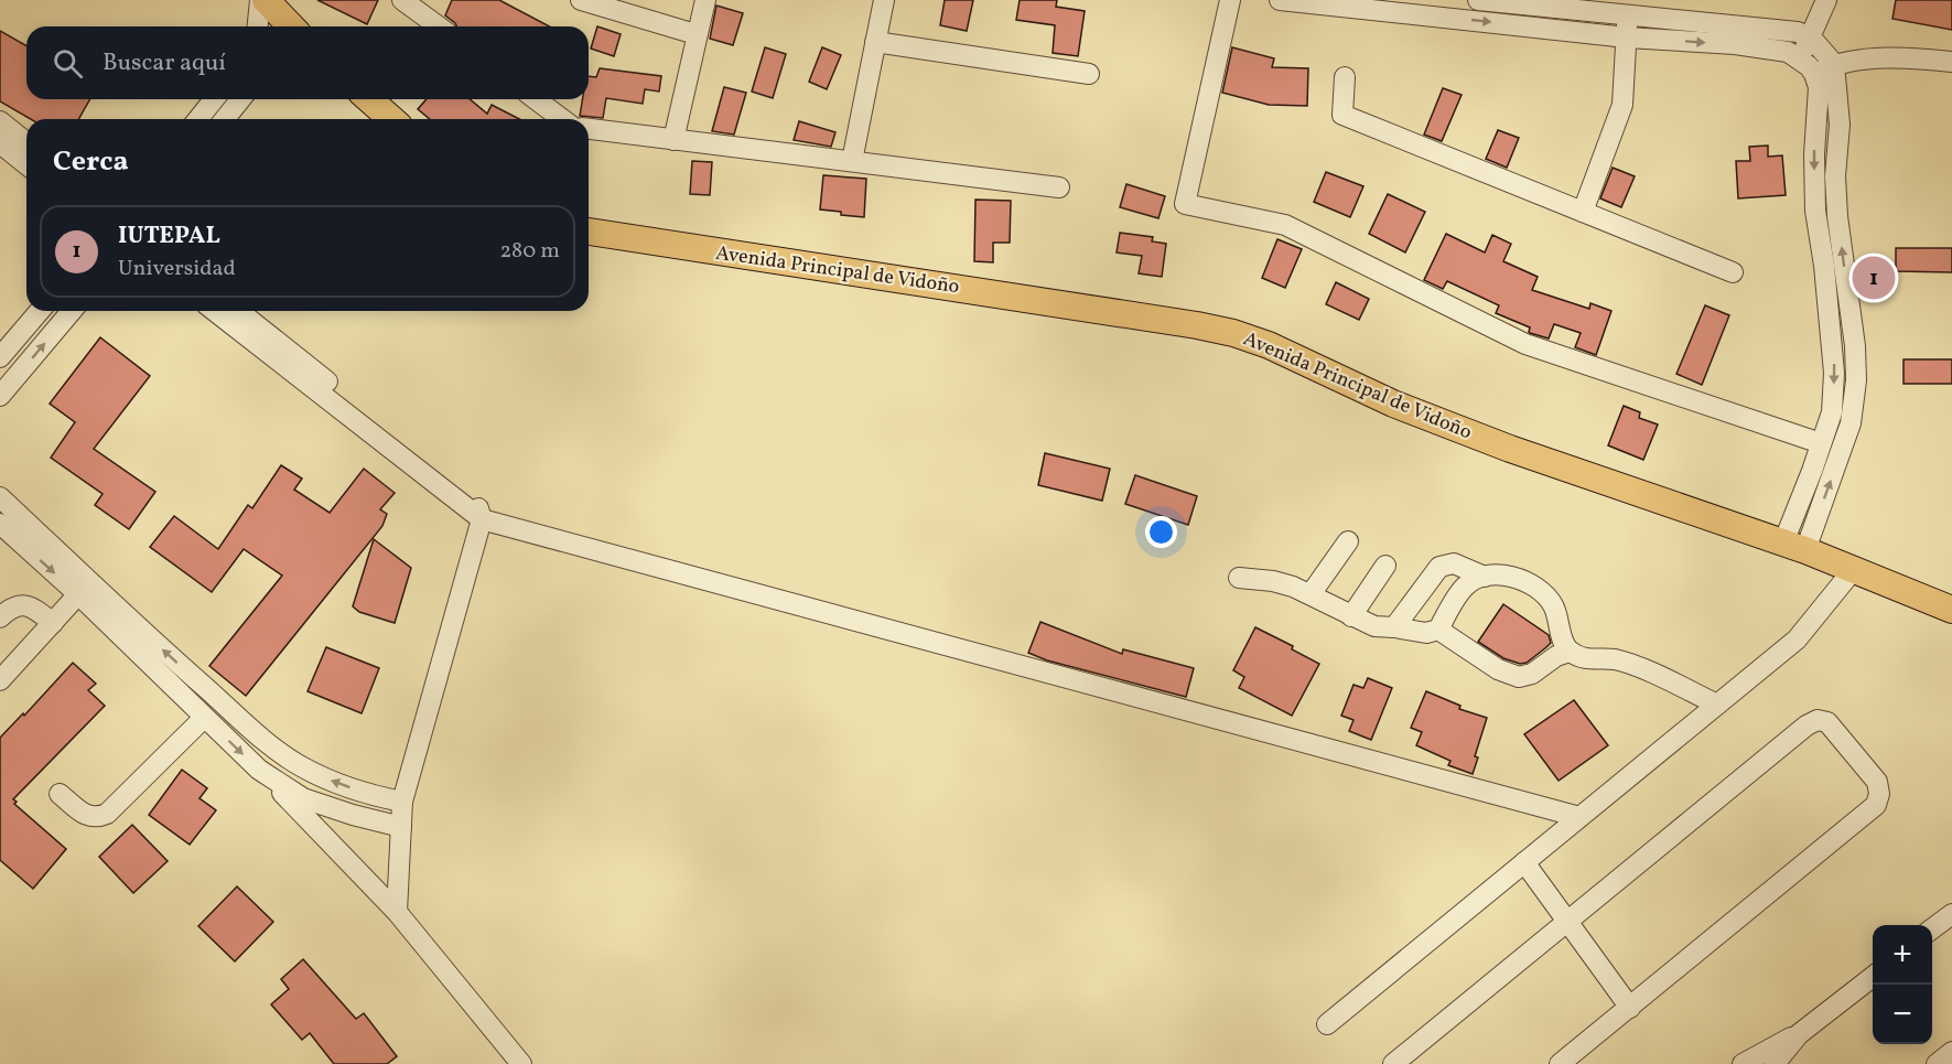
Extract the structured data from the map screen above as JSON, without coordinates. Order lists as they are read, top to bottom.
{
  "streets": {
    "main road": ["Avenida Principal de Vidoño"]
  },
  "page": {
    "search": "Buscar aquí",
    "heading": "Cerca",
    "list": [
      {
        "mark": "1",
        "name": "IUTEPAL",
        "note": "Universidad",
        "value": "280 m"
      }
    ],
    "pins": "1",
    "map_buttons": ["+", "−"]
  }
}
